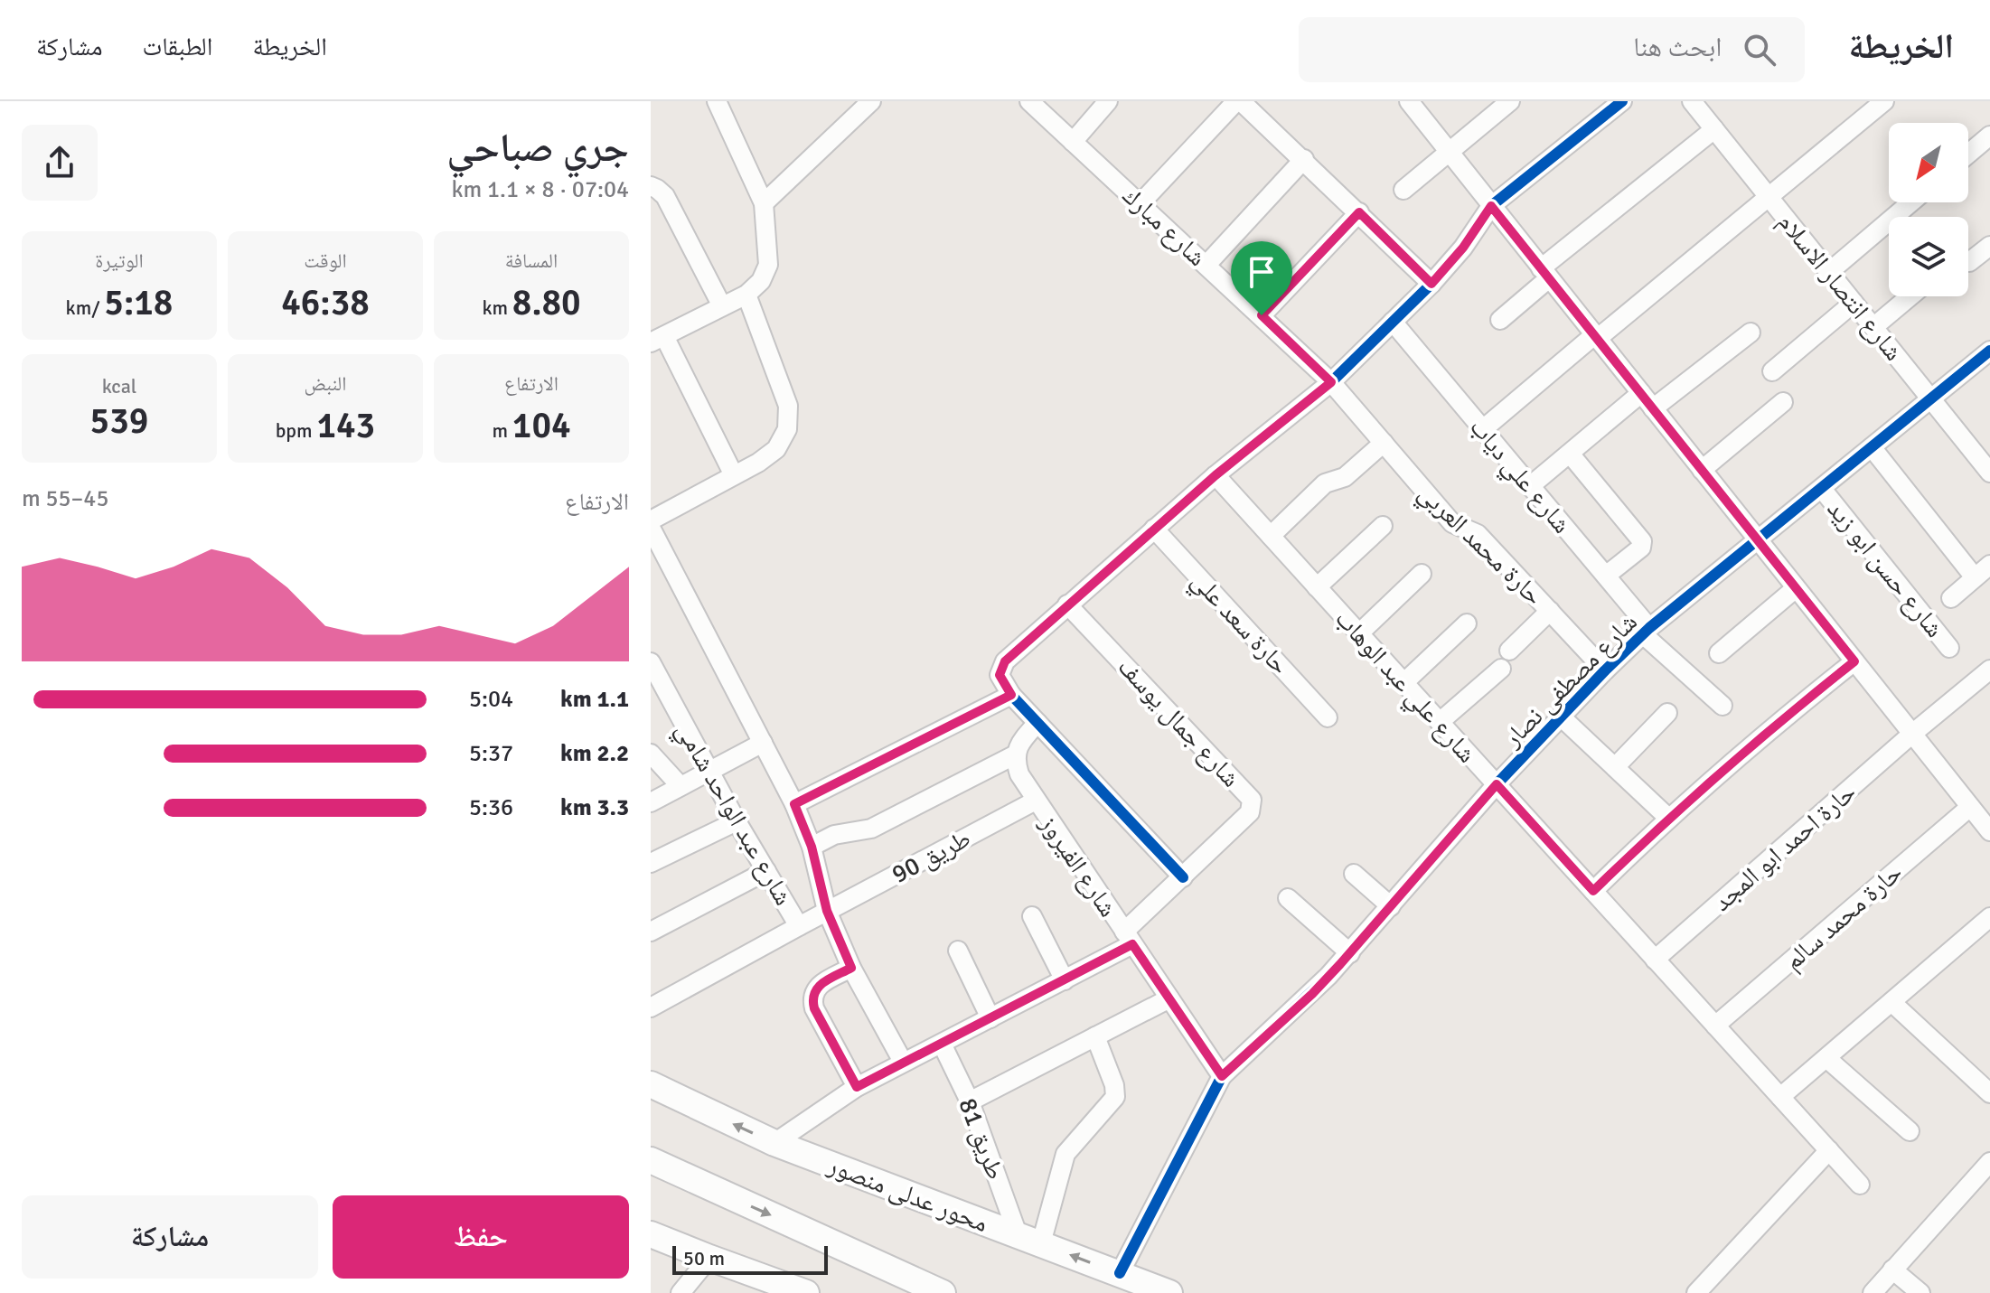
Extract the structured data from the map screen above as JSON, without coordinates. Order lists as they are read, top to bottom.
{
  "streets": {
    "main road": ["محور عدلى منصور"],
    "street": [
      "شارع مبارك",
      "شارع انتصار الاسلام",
      "شارع علي دياب",
      "حارة محمد العربي",
      "شارع حسن ابو زيد",
      "حارة سعد علي",
      "شارع مصطفى نصار",
      "شارع علي عبد الوهاب",
      "شارع جمال يوسف",
      "شارع عبد الواحد شامي",
      "حارة احمد ابو المجد",
      "طريق 90",
      "شارع الفيروز",
      "حارة محمد سالم",
      "طريق 81"
    ]
  },
  "crossings": [
    ["شارع مبارك", "حارة محمد العربي"],
    ["شارع انتصار الاسلام", "شارع مصطفى نصار"],
    ["شارع علي دياب", "شارع مصطفى نصار"],
    ["حارة محمد العربي", "شارع مصطفى نصار"],
    ["شارع حسن ابو زيد", "شارع مصطفى نصار"],
    ["شارع مصطفى نصار", "شارع علي عبد الوهاب"],
    ["شارع مصطفى نصار", "شارع الفيروز"],
    ["شارع مصطفى نصار", "محور عدلى منصور"],
    ["شارع علي عبد الوهاب", "حارة احمد ابو المجد"],
    ["شارع علي عبد الوهاب", "حارة محمد سالم"],
    ["شارع جمال يوسف", "شارع الفيروز"],
    ["شارع جمال يوسف", "طريق 81"],
    ["شارع جمال يوسف", "محور عدلى منصور"],
    ["شارع عبد الواحد شامي", "طريق 90"],
    ["طريق 90", "شارع الفيروز"],
    ["طريق 81", "محور عدلى منصور"]
  ],
  "scale_bar": "50 m",
  "north": "bottom left",
  "page": {
    "header": "الخريطة",
    "search": "ابحث هنا",
    "nav": ["الخريطة", "الطبقات", "مشاركة"],
    "heading": ["جري صباحي", "07:04 · 8 × 1.1 km"],
    "stats": [
      ["المسافة", "8.80 km"],
      ["الوقت", "46:38"],
      ["الوتيرة", "5:18 /km"],
      ["الارتفاع", "104 m"],
      ["النبض", "143 bpm"],
      ["kcal", "539"]
    ],
    "chart": ["الارتفاع", "45–55 m"],
    "list": [
      {
        "name": "1.1 km",
        "note": "5:04"
      },
      {
        "name": "2.2 km",
        "note": "5:37"
      },
      {
        "name": "3.3 km",
        "note": "5:36"
      }
    ],
    "buttons": ["حفظ", "مشاركة"],
    "scale": "50 m"
  }
}
